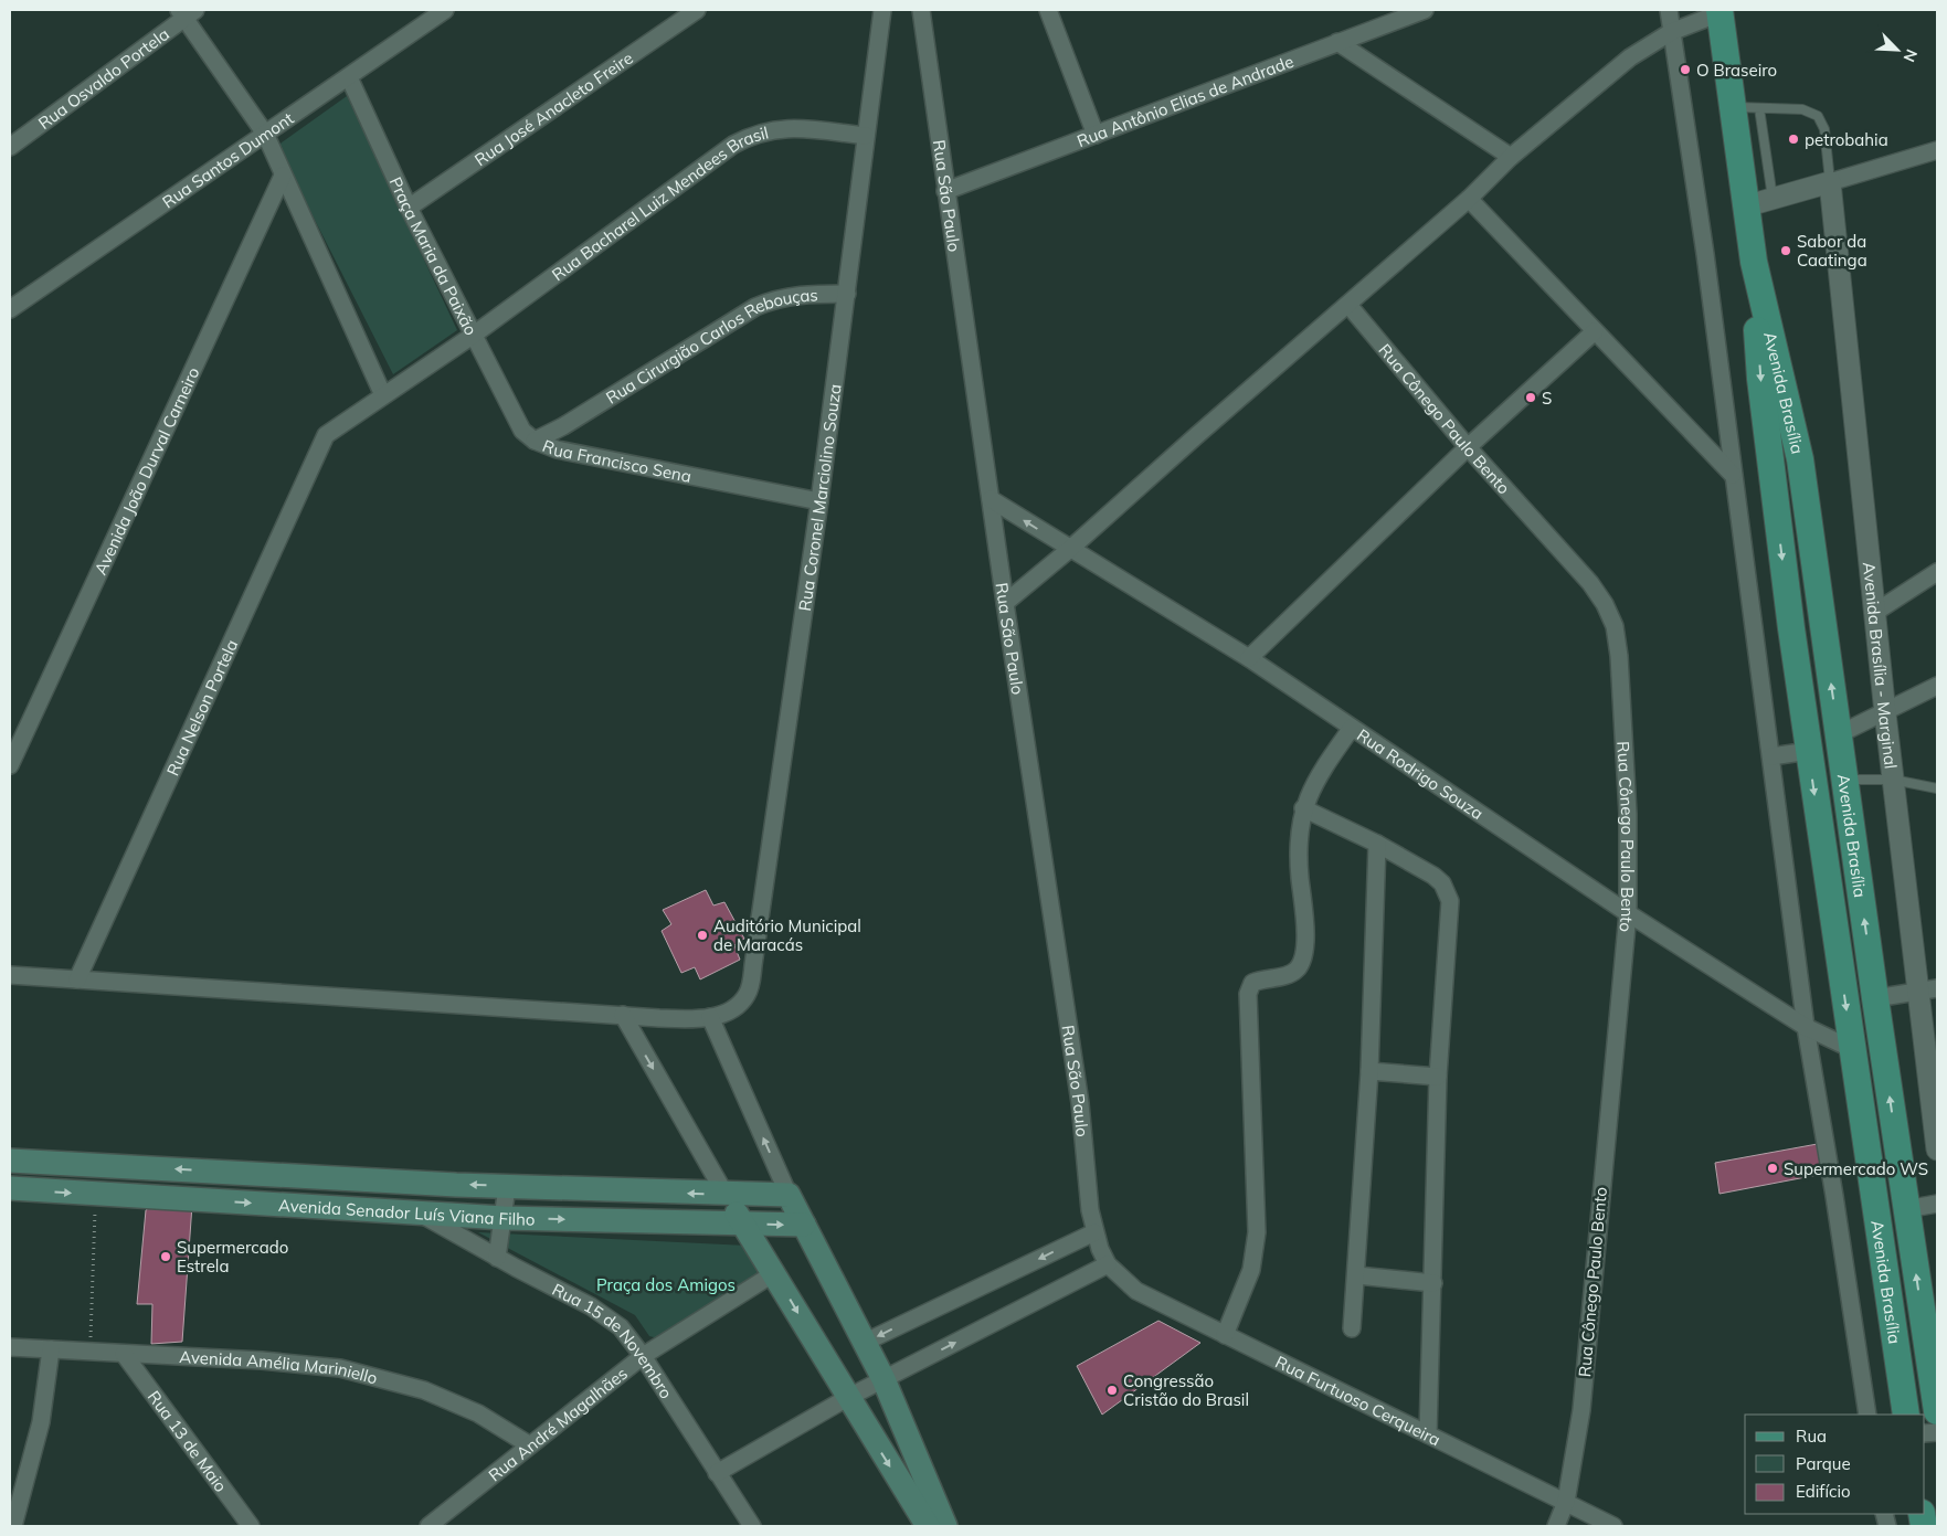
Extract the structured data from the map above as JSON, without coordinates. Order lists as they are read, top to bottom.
{
  "streets": {
    "main road": ["Avenida Brasília", "Avenida Senador Luís Viana Filho"],
    "street": [
      "Rua Osvaldo Portela",
      "Rua Antônio Elias de Andrade",
      "Rua José Anacleto Freire",
      "Rua Santos Dumont",
      "Rua São Paulo",
      "Rua Bacharel Luiz Mendees Brasil",
      "Praça Maria da Paixão",
      "Rua Cirurgião Carlos Rebouças",
      "Rua Cônego Paulo Bento",
      "Rua Francisco Sena",
      "Avenida João Durval Carneiro",
      "Rua Coronel Marciolino Souza",
      "Avenida Brasília - Marginal",
      "Rua Nelson Portela",
      "Rua Rodrigo Souza",
      "Rua 15 de Novembro",
      "Avenida Amélia Mariniello",
      "Rua Furtuoso Cerqueira",
      "Rua André Magalhães",
      "Rua 13 de Maio"
    ]
  },
  "crossings": [
    ["Rua Antônio Elias de Andrade", "Rua São Paulo"],
    ["Rua José Anacleto Freire", "Praça Maria da Paixão"],
    ["Rua Santos Dumont", "Praça Maria da Paixão"],
    ["Rua São Paulo", "Rua Rodrigo Souza"],
    ["Rua São Paulo", "Rua Furtuoso Cerqueira"],
    ["Rua Bacharel Luiz Mendees Brasil", "Praça Maria da Paixão"],
    ["Rua Bacharel Luiz Mendees Brasil", "Rua Francisco Sena"],
    ["Rua Bacharel Luiz Mendees Brasil", "Rua Coronel Marciolino Souza"],
    ["Praça Maria da Paixão", "Rua Francisco Sena"],
    ["Praça Maria da Paixão", "Rua Nelson Portela"],
    ["Rua Cirurgião Carlos Rebouças", "Rua Francisco Sena"],
    ["Rua Cirurgião Carlos Rebouças", "Rua Coronel Marciolino Souza"],
    ["Avenida Brasília", "Rua Rodrigo Souza"],
    ["Rua Cônego Paulo Bento", "Rua Rodrigo Souza"],
    ["Rua Cônego Paulo Bento", "Rua Furtuoso Cerqueira"],
    ["Rua Francisco Sena", "Rua Coronel Marciolino Souza"],
    ["Avenida Senador Luís Viana Filho", "Rua 15 de Novembro"],
    ["Rua 15 de Novembro", "Rua André Magalhães"],
    ["Avenida Amélia Mariniello", "Rua André Magalhães"],
    ["Avenida Amélia Mariniello", "Rua 13 de Maio"]
  ],
  "parks": ["Praça dos Amigos"],
  "places": [
    "O Braseiro",
    "petrobahia",
    "Sabor da Caatinga",
    "S",
    "Auditório Municipal de Maracás",
    "Supermercado WS",
    "Supermercado Estrela",
    "Congressão Cristão do Brasil"
  ],
  "legend": ["Rua", "Parque", "Edifício"],
  "north": "bottom right"
}
